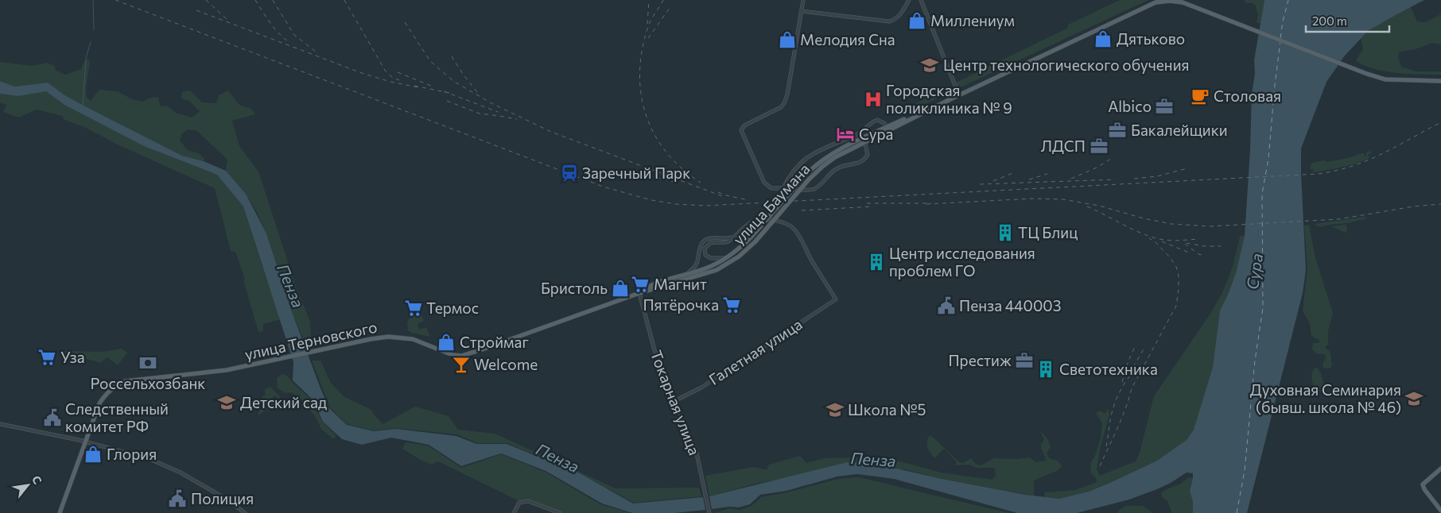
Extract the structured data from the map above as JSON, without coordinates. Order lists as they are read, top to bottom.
{
  "streets": {
    "main road": ["улица Баумана", "улица Терновского"],
    "street": ["Галетная улица", "Токарная улица"]
  },
  "crossings": [
    ["улица Баумана", "улица Терновского"],
    ["улица Баумана", "Токарная улица"],
    ["улица Терновского", "Токарная улица"],
    ["Галетная улица", "Токарная улица"]
  ],
  "water": ["Сура", "Пенза"],
  "places": {
    "shop": [
      "Миллениум",
      "Дятьково",
      "Мелодия Сна",
      "Бристоль",
      "Строймаг",
      "Глория"
    ],
    "school or university": [
      "Центр технологического обучения",
      "Духовная Семинария (бывш. школа № 46)",
      "Детский сад",
      "Школа №5"
    ],
    "cafe": ["Столовая"],
    "hospital": ["Городская поликлиника № 9"],
    "office": [
      "Albico",
      "Бакалейщики",
      "ЛДСП",
      "Престиж"
    ],
    "hotel": ["Сура"],
    "station": ["Заречный Парк"],
    "building": ["ТЦ Блиц", "Центр исследования проблем ГО", "Светотехника"],
    "supermarket": [
      "Магнит",
      "Пятёрочка",
      "Термос",
      "Уза"
    ],
    "public building": ["Пенза 440003", "Следственный комитет РФ", "Полиция"],
    "bank": ["Россельхозбанк"],
    "bar": ["Welcome"]
  },
  "scale_bar": "200 m",
  "north": "top right"
}
